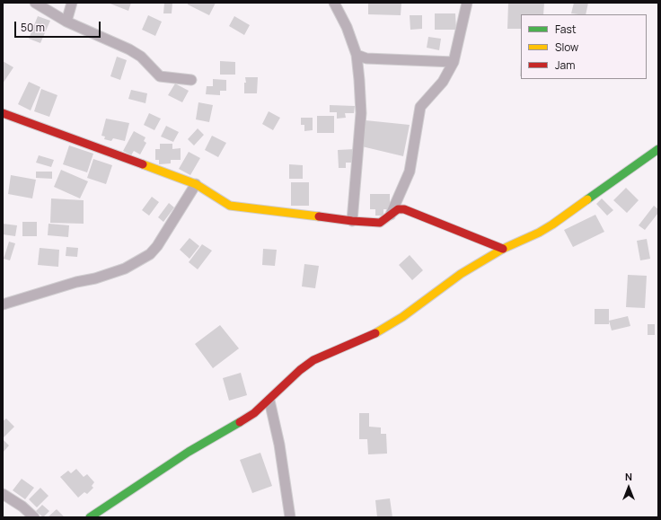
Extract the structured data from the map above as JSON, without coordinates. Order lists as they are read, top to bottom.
{
  "legend": ["Fast", "Slow", "Jam"],
  "scale_bar": "50 m",
  "north": "top"
}
